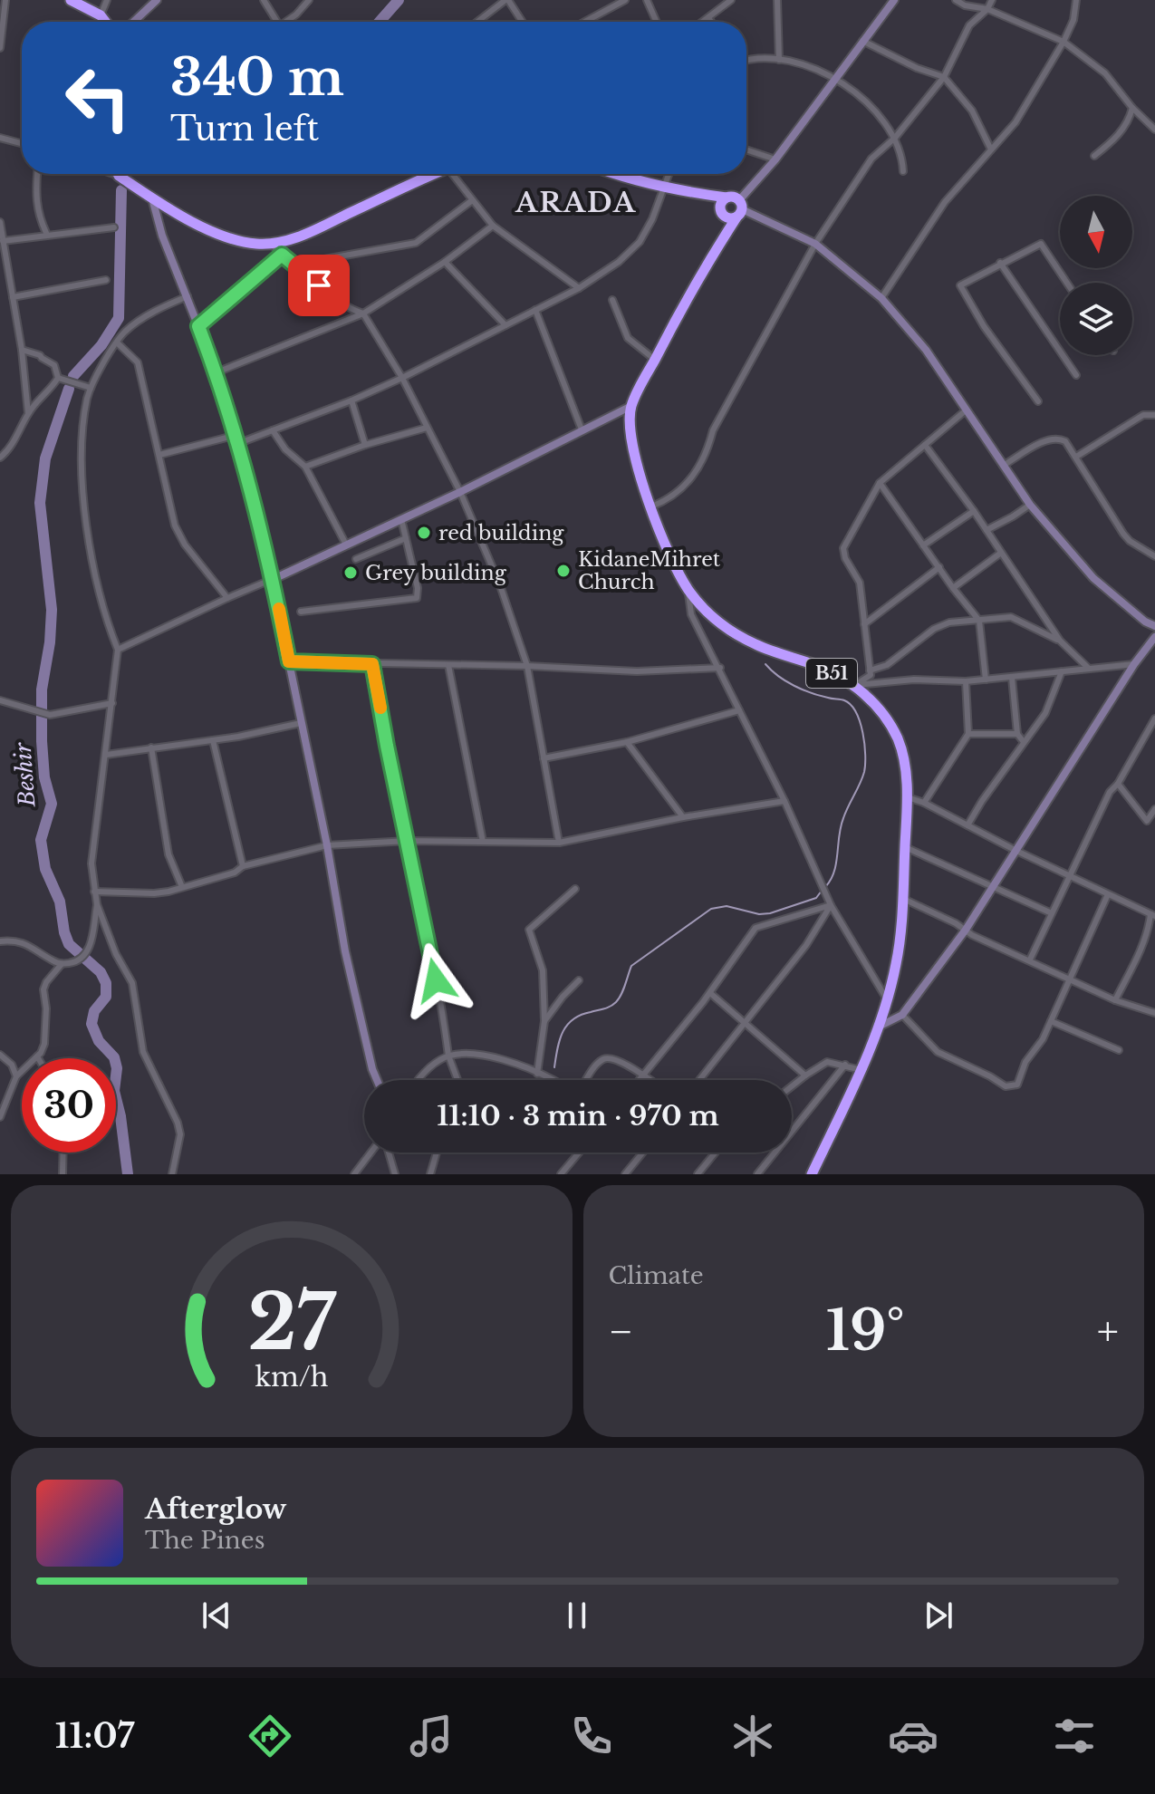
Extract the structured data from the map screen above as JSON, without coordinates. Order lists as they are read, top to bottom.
{
  "streets": {
    "highway": ["B51"]
  },
  "districts": ["ARADA"],
  "water": ["Beshir"],
  "places": ["red building", "KidaneMihret Church", "Grey building"],
  "north": "bottom",
  "page": {
    "turn": ["340 m", "Turn left"],
    "limit": "30",
    "trip": "11:10 · 3 min · 970 m",
    "tile": "Climate",
    "heat": ["−", "19°", "+"],
    "song": ["Afterglow", "The Pines"],
    "tabs": "11:07",
    "gauge": ["27", "km/h"]
  }
}
